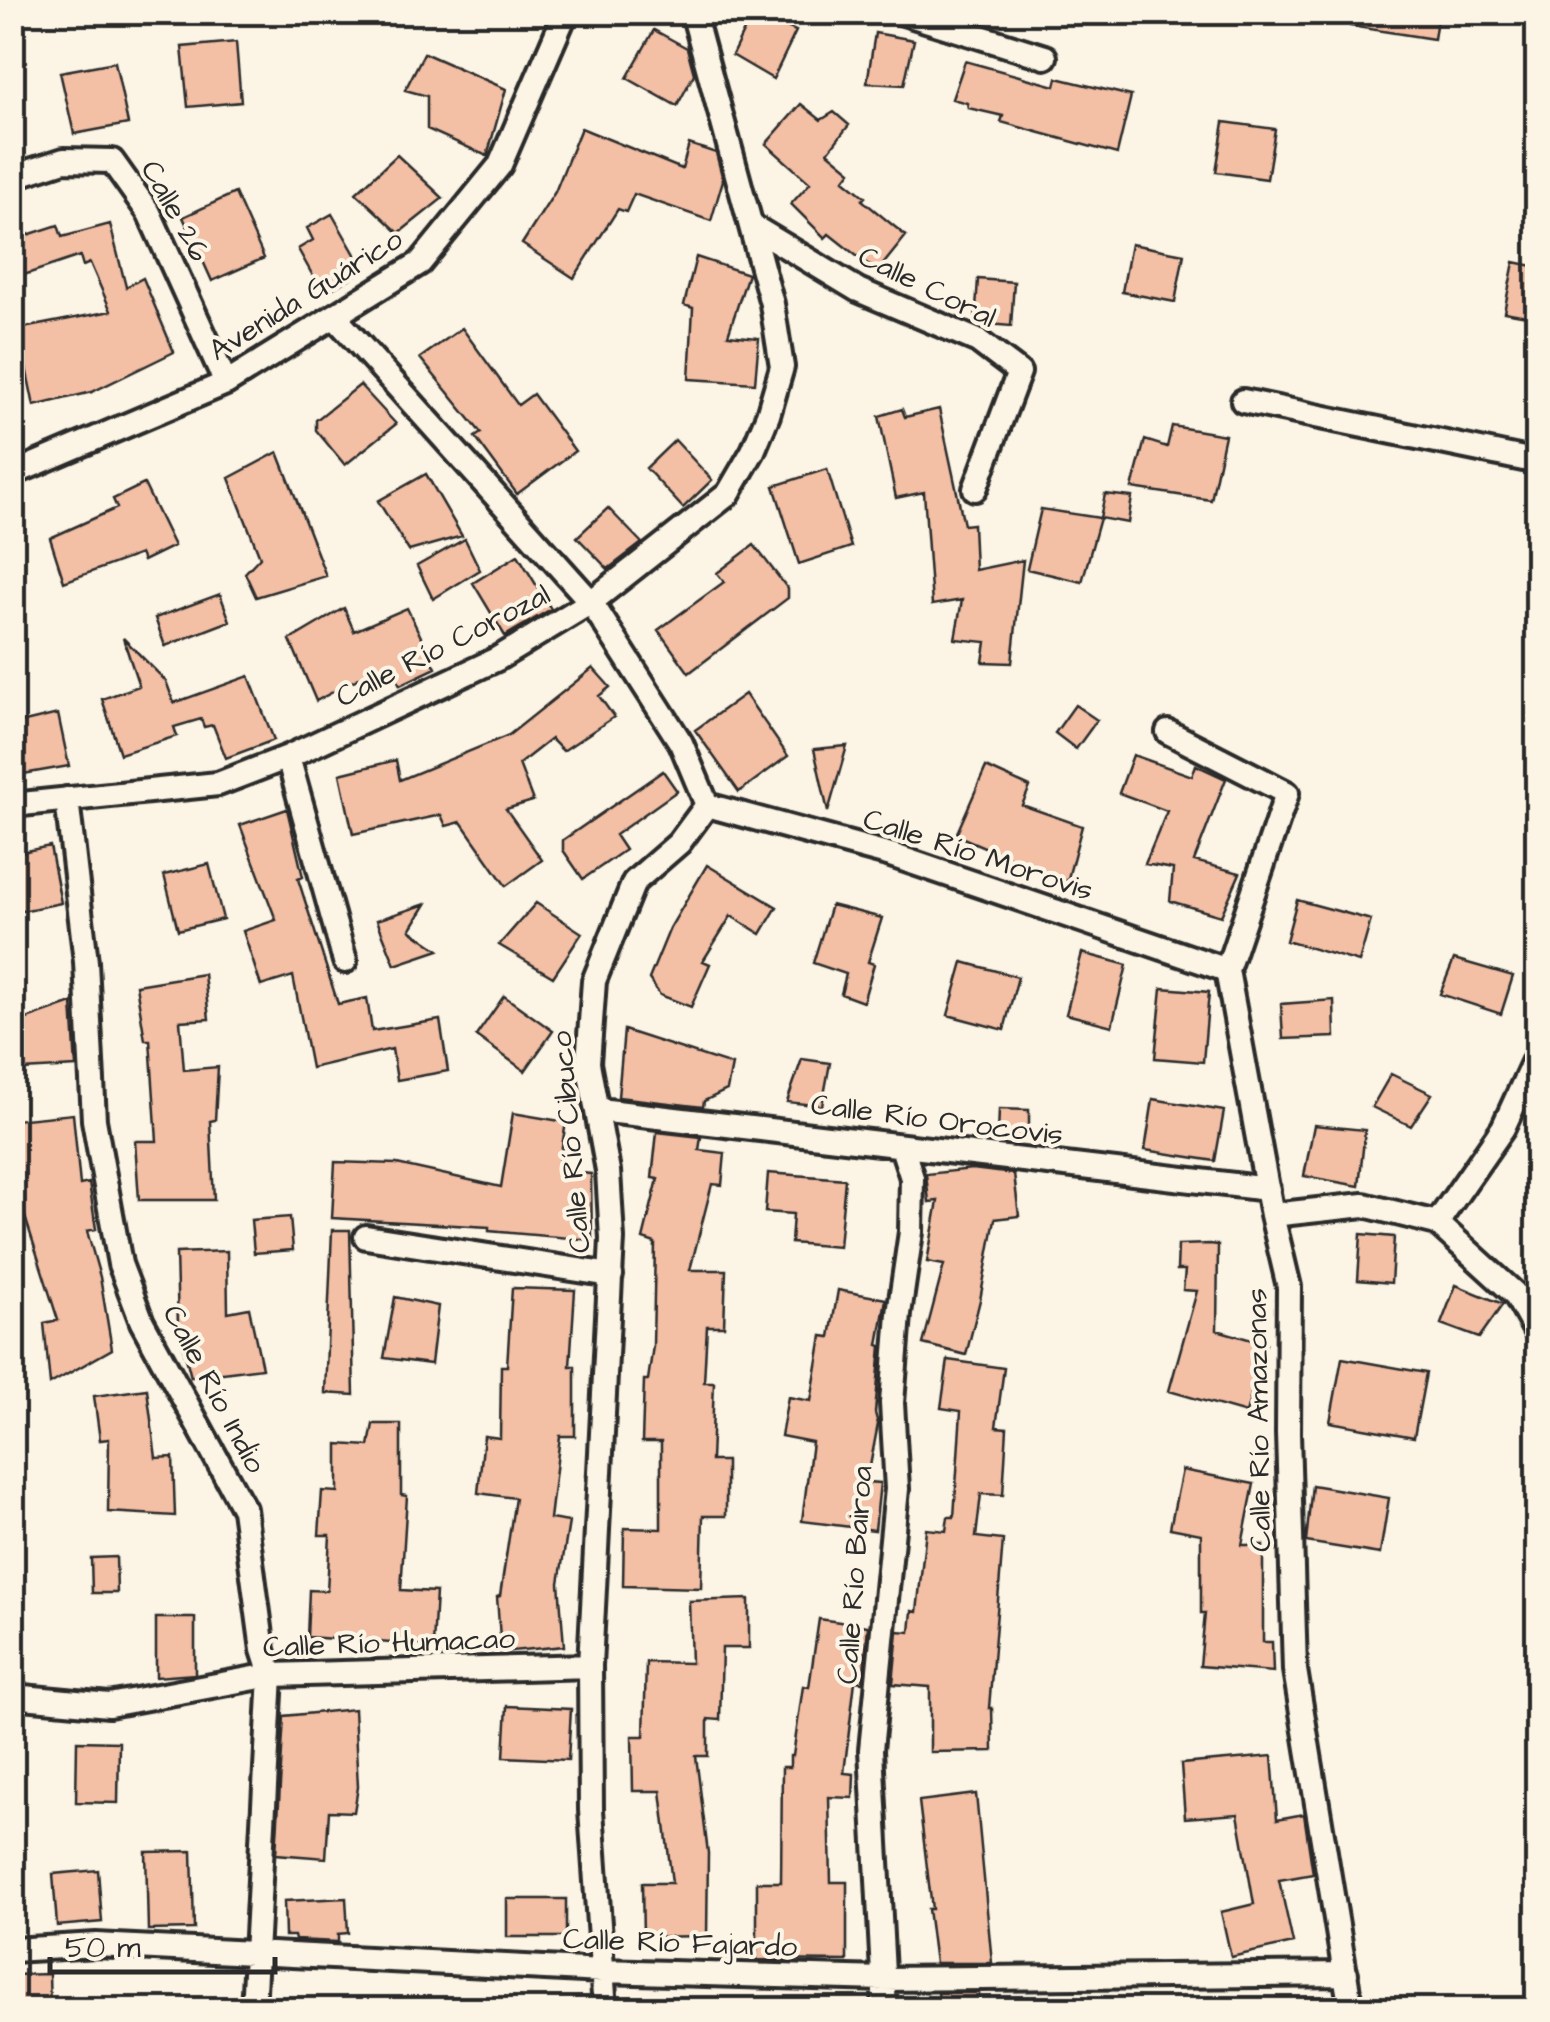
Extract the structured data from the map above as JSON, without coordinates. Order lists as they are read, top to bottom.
{
  "streets": {
    "street": [
      "Calle 26",
      "Calle Coral",
      "Avenida Guárico",
      "Calle Río Corozal",
      "Calle Río Morovis",
      "Calle Río Orocovis",
      "Calle Río Cibuco",
      "Calle Río Indio",
      "Calle Río Amazonas",
      "Calle Río Bairoa",
      "Calle Río Humacao",
      "Calle Río Fajardo"
    ]
  },
  "crossings": [
    ["Calle 26", "Avenida Guárico"],
    ["Calle Coral", "Calle Río Corozal"],
    ["Calle Río Corozal", "Calle Río Indio"],
    ["Calle Río Morovis", "Calle Río Cibuco"],
    ["Calle Río Morovis", "Calle Río Amazonas"],
    ["Calle Río Orocovis", "Calle Río Cibuco"],
    ["Calle Río Orocovis", "Calle Río Amazonas"],
    ["Calle Río Orocovis", "Calle Río Bairoa"],
    ["Calle Río Cibuco", "Calle Río Humacao"],
    ["Calle Río Cibuco", "Calle Río Fajardo"],
    ["Calle Río Indio", "Calle Río Humacao"],
    ["Calle Río Indio", "Calle Río Fajardo"],
    ["Calle Río Amazonas", "Calle Río Fajardo"],
    ["Calle Río Bairoa", "Calle Río Fajardo"]
  ],
  "scale_bar": "50 m"
}
